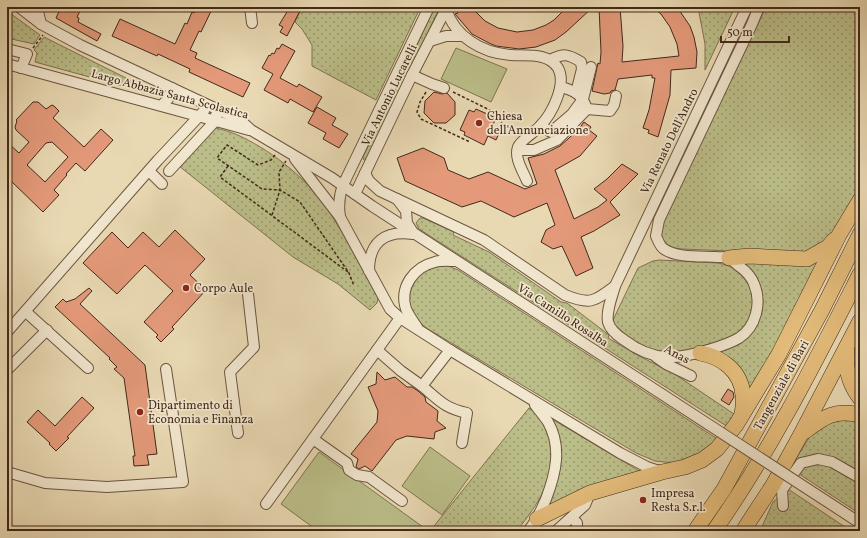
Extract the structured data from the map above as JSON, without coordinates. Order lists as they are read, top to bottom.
{
  "streets": {
    "highway": ["Tangenziale di Bari"],
    "street": [
      "Largo Abbazia Santa Scolastica",
      "Via Antonio Lucarelli",
      "Via Renato Dell'Andro",
      "Via Camillo Rosalba",
      "Anas"
    ]
  },
  "crossings": [
    ["Largo Abbazia Santa Scolastica", "Via Camillo Rosalba"],
    ["Via Antonio Lucarelli", "Via Camillo Rosalba"],
    ["Via Renato Dell'Andro", "Anas"]
  ],
  "places": [
    "Chiesa dell'Annunciazione",
    "Corpo Aule",
    "Dipartimento di Economia e Finanza",
    "Impresa Resta S.r.l."
  ],
  "scale_bar": "50 m"
}
